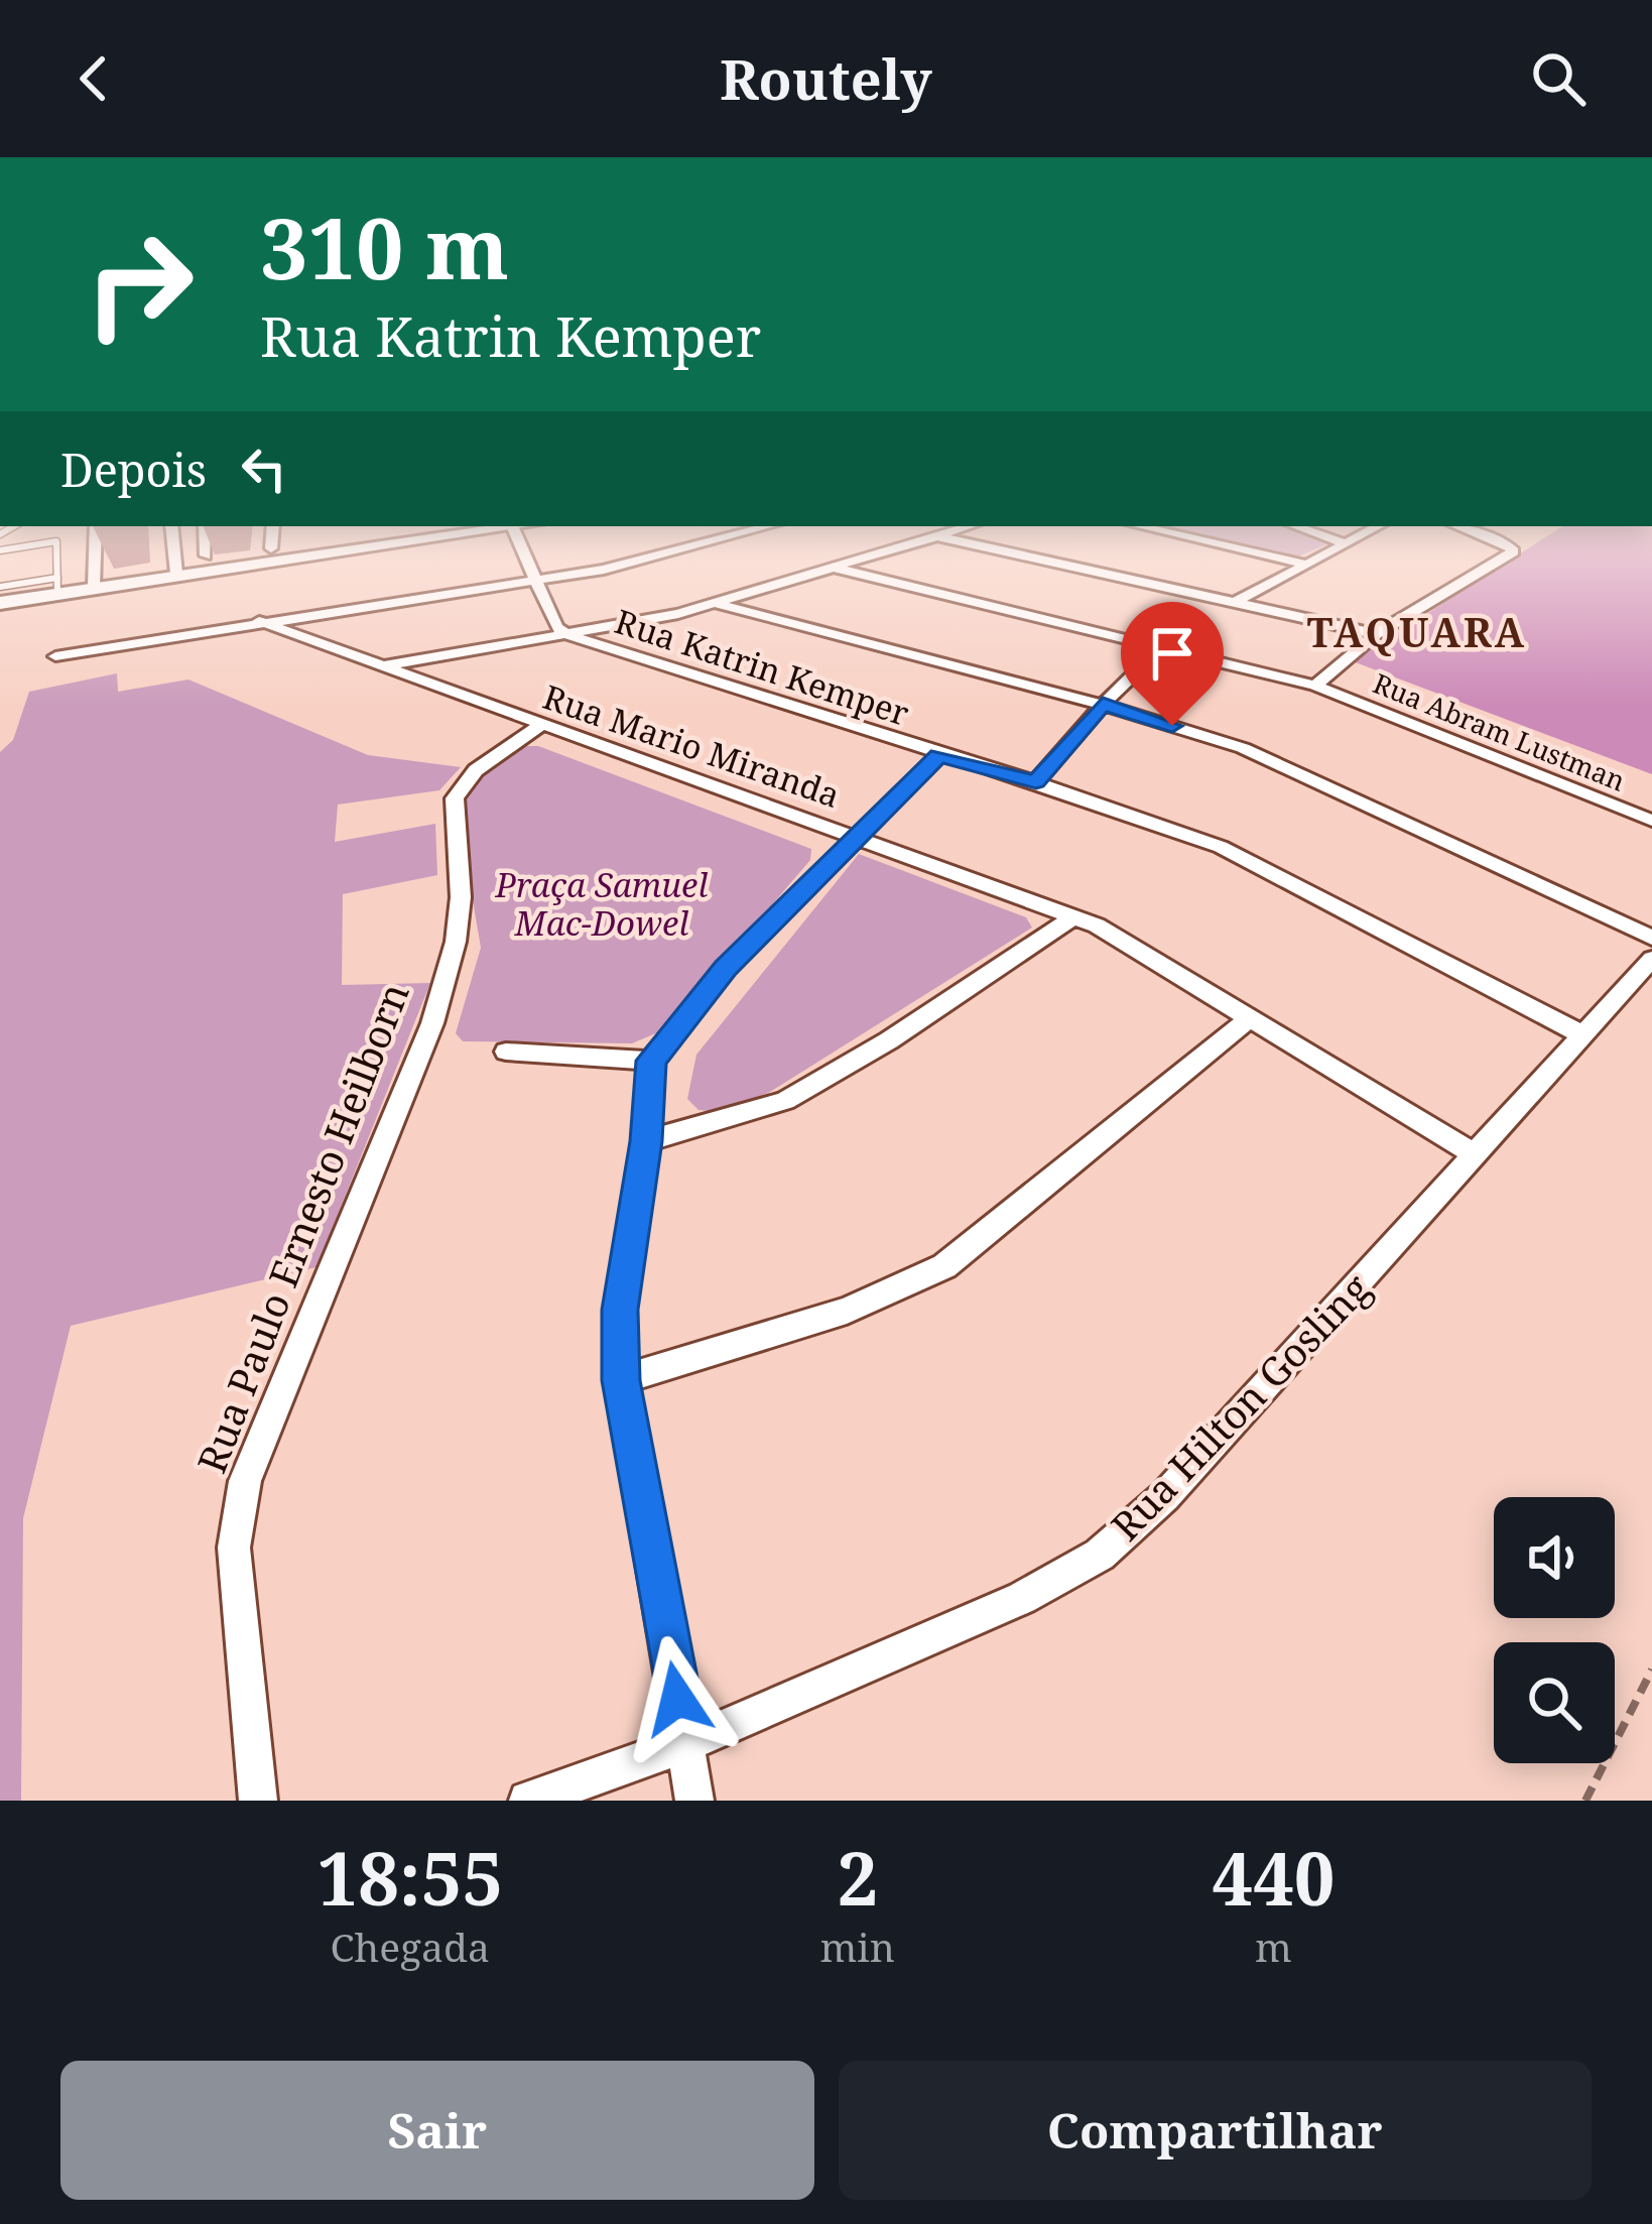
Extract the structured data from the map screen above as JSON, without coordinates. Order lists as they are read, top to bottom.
{
  "streets": {
    "street": [
      "Rua Katrin Kemper",
      "Rua Abram Lustman",
      "Rua Mario Miranda",
      "Rua Paulo Ernesto Heilborn",
      "Rua Hilton Gosling"
    ]
  },
  "crossings": [
    ["Rua Katrin Kemper", "Rua Hilton Gosling"],
    ["Rua Mario Miranda", "Rua Paulo Ernesto Heilborn"],
    ["Rua Mario Miranda", "Rua Hilton Gosling"]
  ],
  "districts": ["TAQUARA"],
  "parks": ["Praça Samuel Mac-Dowel"],
  "page": {
    "header": "Routely",
    "turn": ["310 m", "Rua Katrin Kemper"],
    "then": "Depois",
    "eta": [
      "18:55",
      "Chegada",
      "2",
      "min",
      "440",
      "m"
    ],
    "buttons": ["Sair", "Compartilhar"]
  }
}
